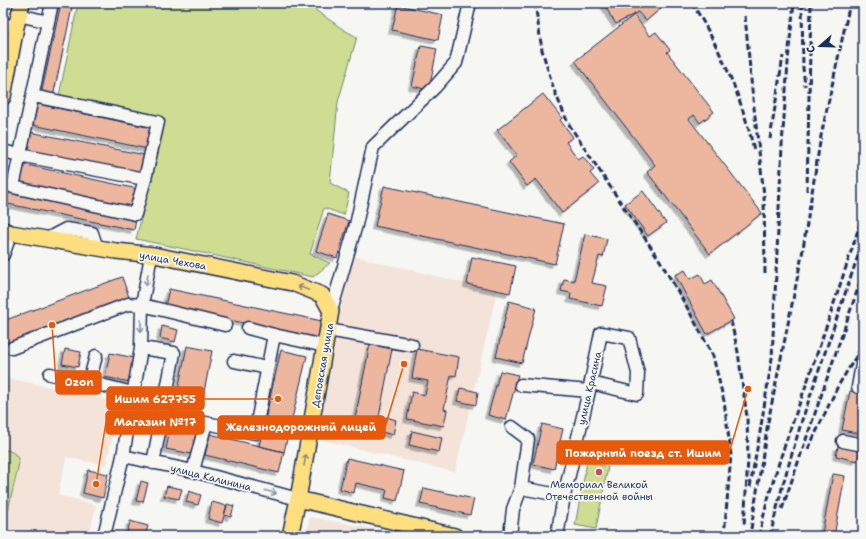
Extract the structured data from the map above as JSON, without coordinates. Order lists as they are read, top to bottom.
{
  "streets": {
    "main road": ["улица Чехова", "Деповская улица"],
    "street": ["улица Красина", "улица Калинина"]
  },
  "crossings": [
    ["улица Чехова", "Деповская улица"],
    ["Деповская улица", "улица Калинина"]
  ],
  "one_way": ["улица Чехова", "Деповская улица", "улица Калинина"],
  "places": [
    "Ozon",
    "Железнодорожный лицей",
    "Пожарный поезд ст. Ишим",
    "Ишим 627755",
    "Мемориал Великой Отечественной войны",
    "Магазин №17"
  ],
  "north": "left"
}
